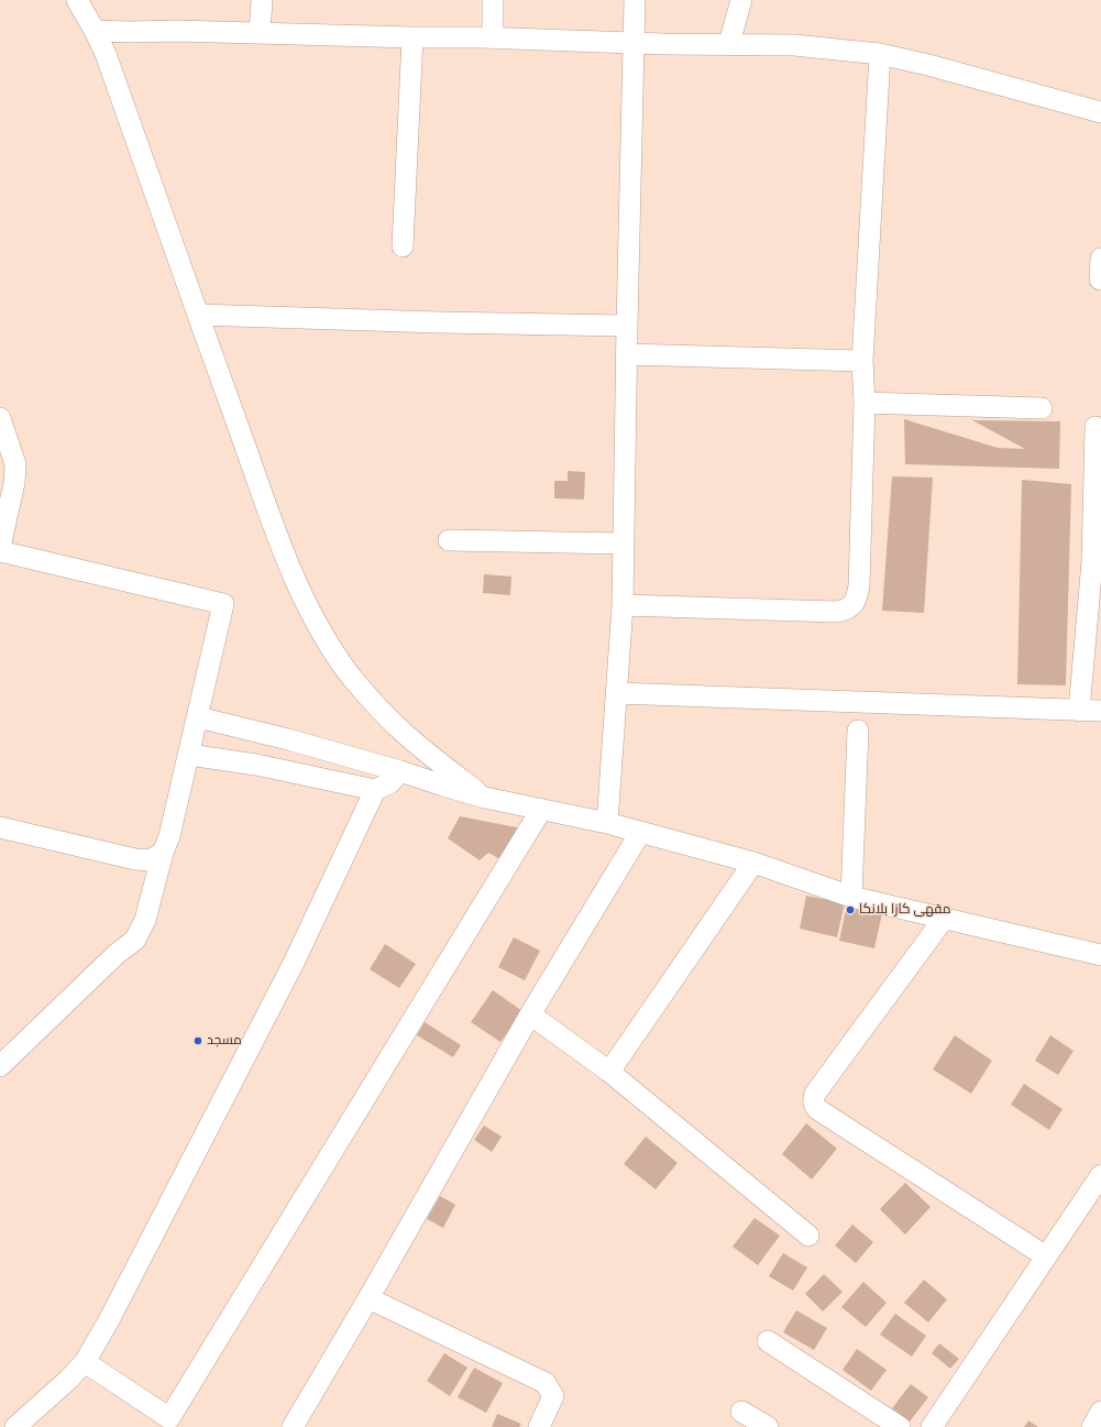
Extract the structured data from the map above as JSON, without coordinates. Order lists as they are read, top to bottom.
{
  "places": ["مقهى كازا بلانكا", "مسجد"]
}
